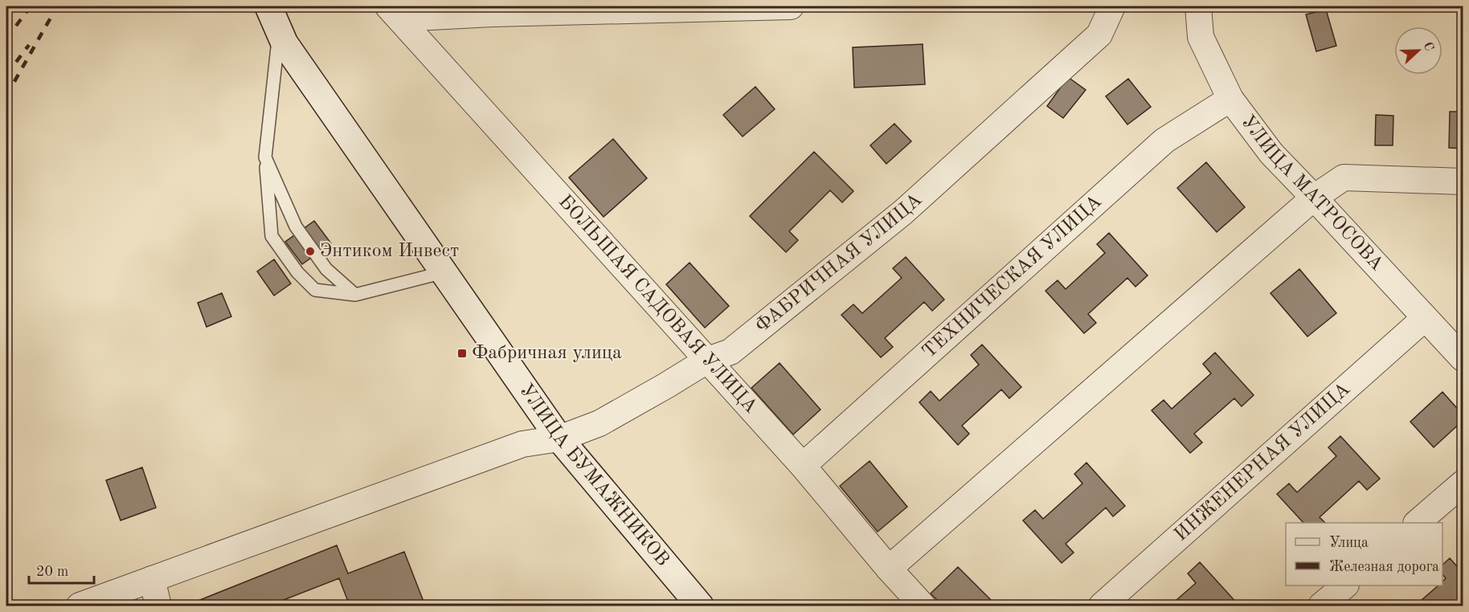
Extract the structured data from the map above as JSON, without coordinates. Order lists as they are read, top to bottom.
{
  "streets": {
    "main road": ["УЛИЦА БУМАЖНИКОВ"],
    "street": [
      "УЛИЦА МАТРОСОВА",
      "ФАБРИЧНАЯ УЛИЦА",
      "ТЕХНИЧЕСКАЯ УЛИЦА",
      "БОЛЬШАЯ САДОВАЯ УЛИЦА",
      "ИНЖЕНЕРНАЯ УЛИЦА"
    ]
  },
  "crossings": [
    ["УЛИЦА МАТРОСОВА", "ТЕХНИЧЕСКАЯ УЛИЦА"],
    ["УЛИЦА МАТРОСОВА", "ИНЖЕНЕРНАЯ УЛИЦА"],
    ["ФАБРИЧНАЯ УЛИЦА", "БОЛЬШАЯ САДОВАЯ УЛИЦА"],
    ["ФАБРИЧНАЯ УЛИЦА", "УЛИЦА БУМАЖНИКОВ"],
    ["ТЕХНИЧЕСКАЯ УЛИЦА", "БОЛЬШАЯ САДОВАЯ УЛИЦА"]
  ],
  "places": {
    "other": ["Энтиком Инвест"],
    "transit": ["Фабричная улица"]
  },
  "legend": ["Улица", "Железная дорога"],
  "scale_bar": "20 m",
  "north": "right"
}
